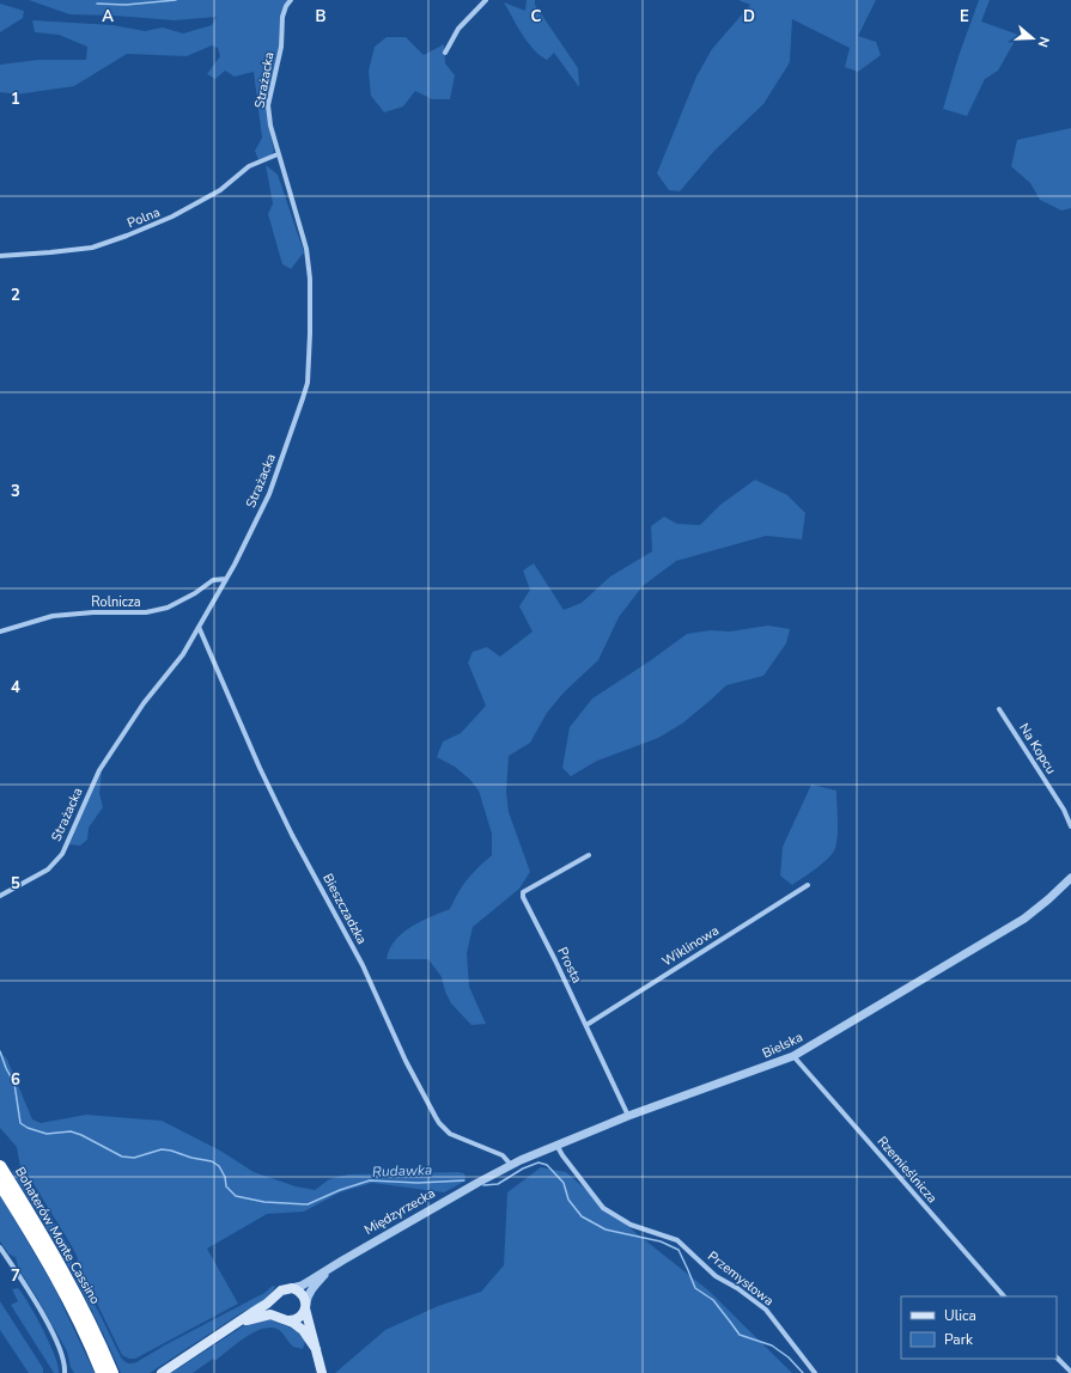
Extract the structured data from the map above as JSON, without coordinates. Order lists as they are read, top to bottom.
{
  "streets": {
    "highway": ["Bohaterów Monte Cassino"],
    "street": [
      "Strażacka",
      "Polna",
      "Rolnicza",
      "Na Kopcu",
      "Bieszczadzka",
      "Wiklinowa",
      "Prosta",
      "Bielska",
      "Rzemieślnicza",
      "Międzyrzecka",
      "Przemysłowa"
    ]
  },
  "crossings": [
    ["Strażacka", "Polna"],
    ["Strażacka", "Rolnicza"],
    ["Strażacka", "Bieszczadzka"],
    ["Bieszczadzka", "Bielska"],
    ["Wiklinowa", "Prosta"],
    ["Prosta", "Bielska"],
    ["Bielska", "Rzemieślnicza"],
    ["Bielska", "Międzyrzecka"],
    ["Bielska", "Przemysłowa"]
  ],
  "water": ["Rudawka"],
  "legend": ["Ulica", "Park"],
  "north": "right",
  "grid": {
    "columns": [
      "A",
      "B",
      "C",
      "D",
      "E"
    ],
    "rows": [
      "1",
      "2",
      "3",
      "4",
      "5",
      "6",
      "7"
    ]
  }
}
